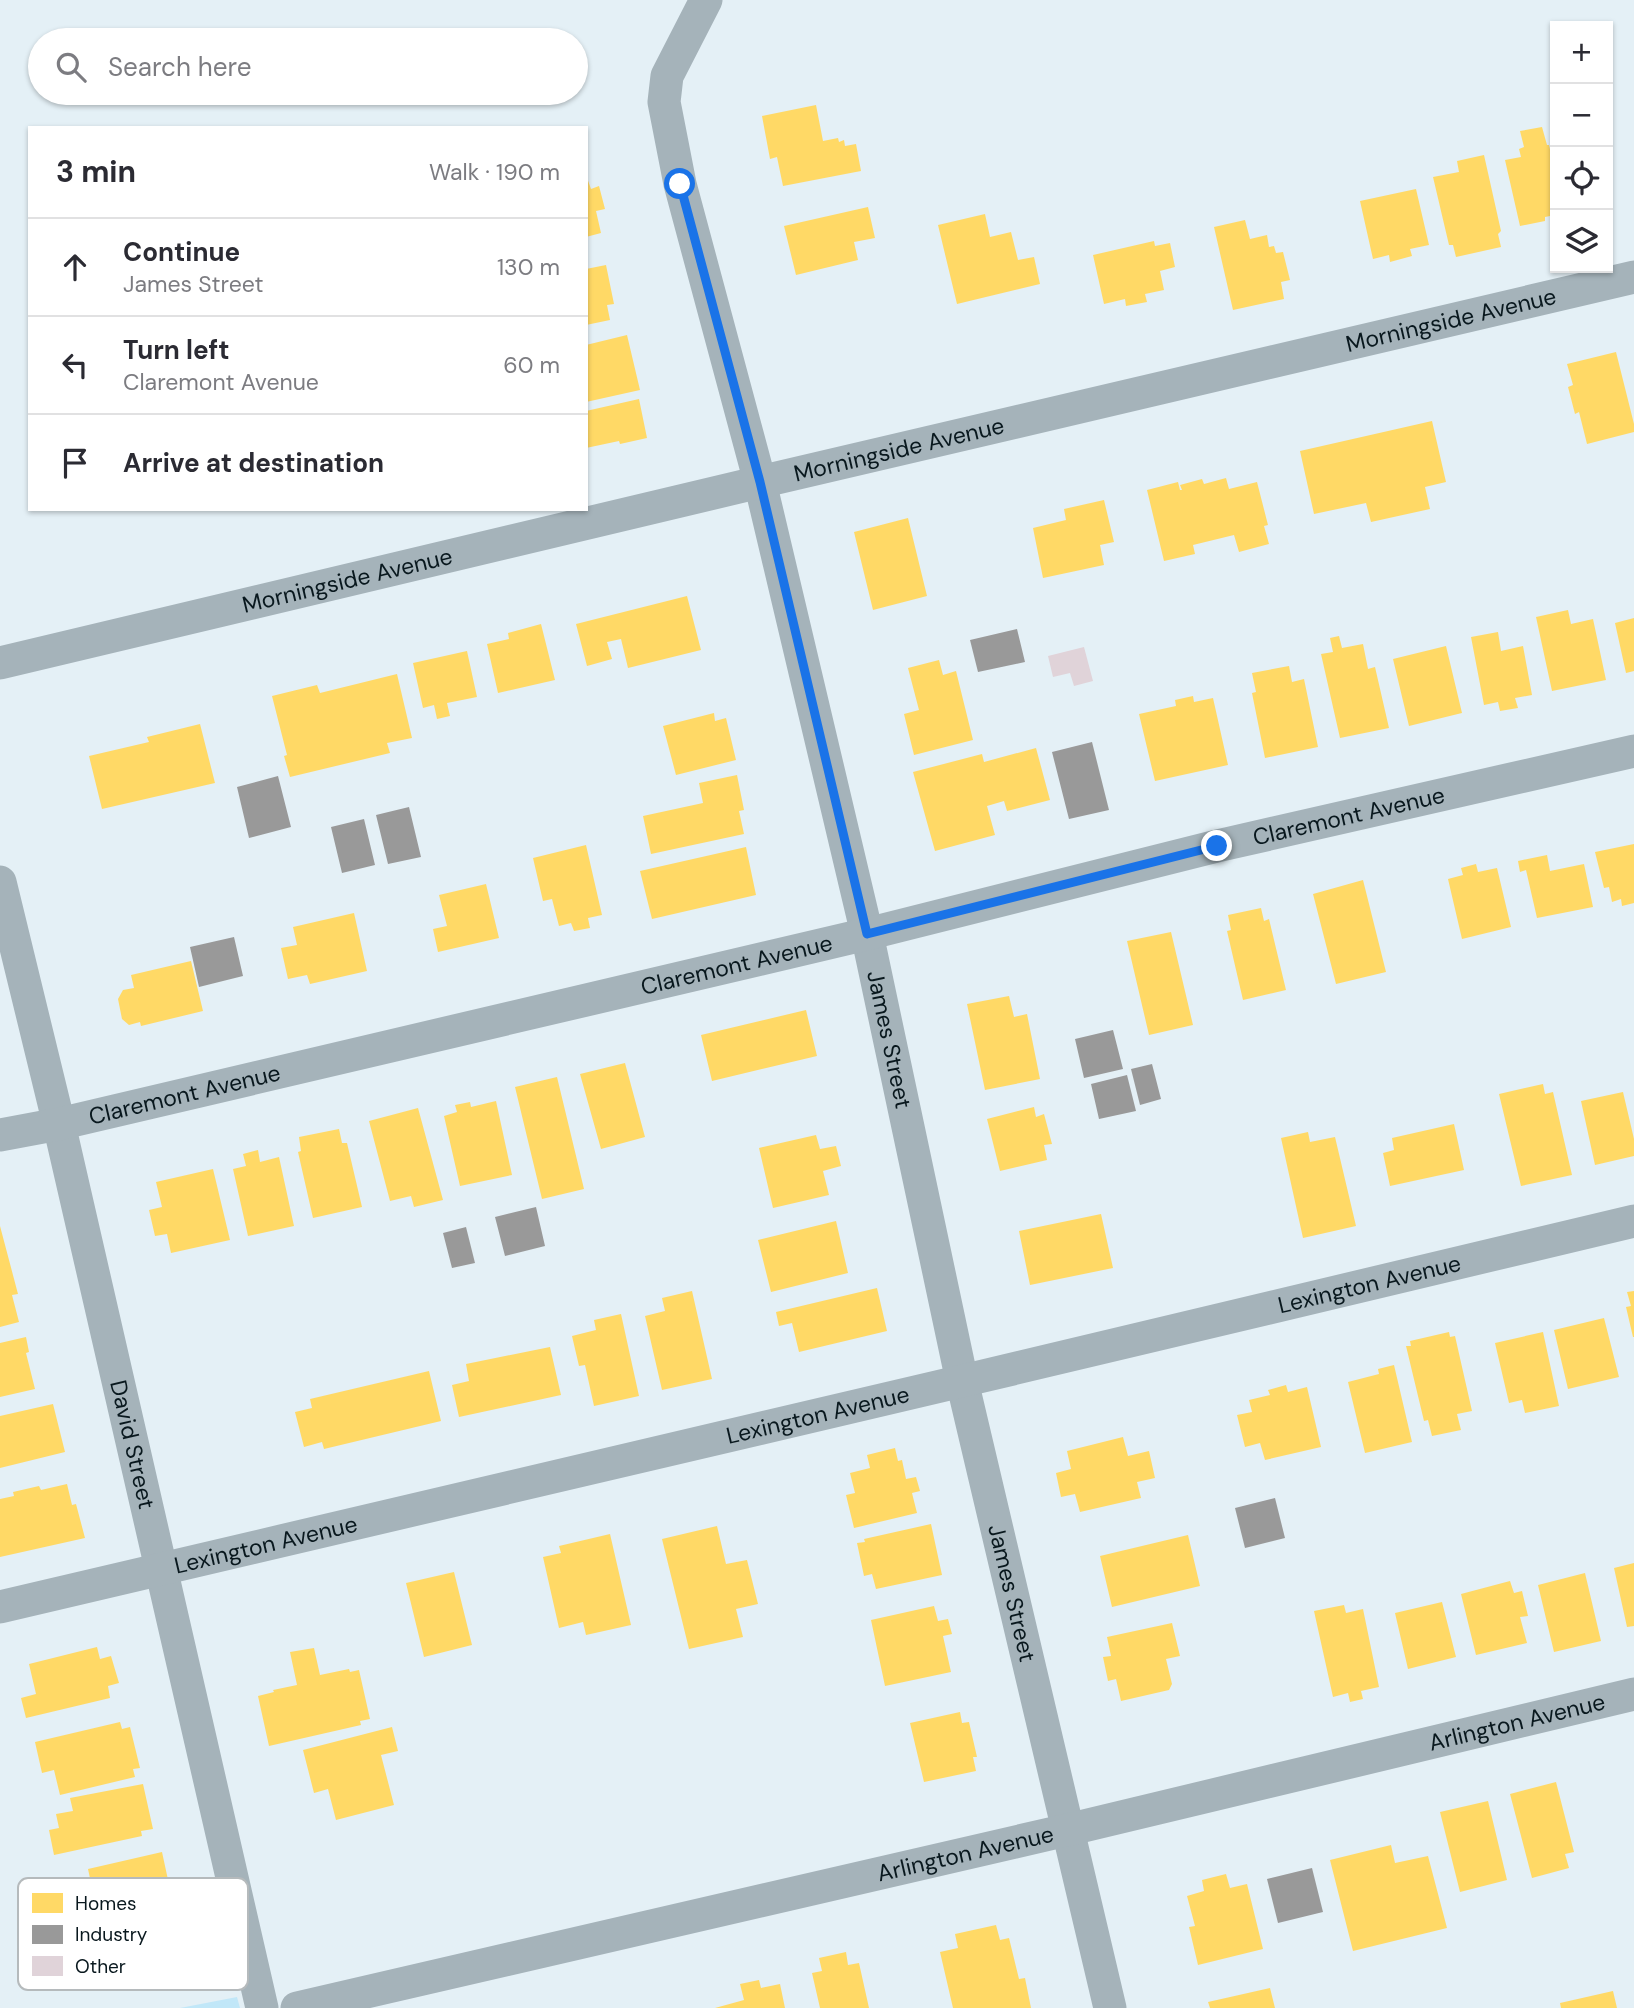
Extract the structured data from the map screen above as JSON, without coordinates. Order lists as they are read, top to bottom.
{
  "streets": {
    "street": [
      "Morningside Avenue",
      "Claremont Avenue",
      "James Street",
      "Lexington Avenue",
      "David Street",
      "Arlington Avenue"
    ]
  },
  "crossings": [
    ["Morningside Avenue", "James Street"],
    ["Claremont Avenue", "James Street"],
    ["Claremont Avenue", "David Street"],
    ["James Street", "Lexington Avenue"],
    ["James Street", "Arlington Avenue"],
    ["Lexington Avenue", "David Street"]
  ],
  "legend": ["Homes", "Industry", "Other"],
  "page": {
    "map_buttons": ["+", "−"],
    "search": "Search here",
    "heading": ["3 min", "Walk · 190 m"],
    "list": [
      ["Continue", "James Street", "130 m"],
      ["Turn left", "Claremont Avenue", "60 m"],
      "Arrive at destination"
    ]
  }
}
